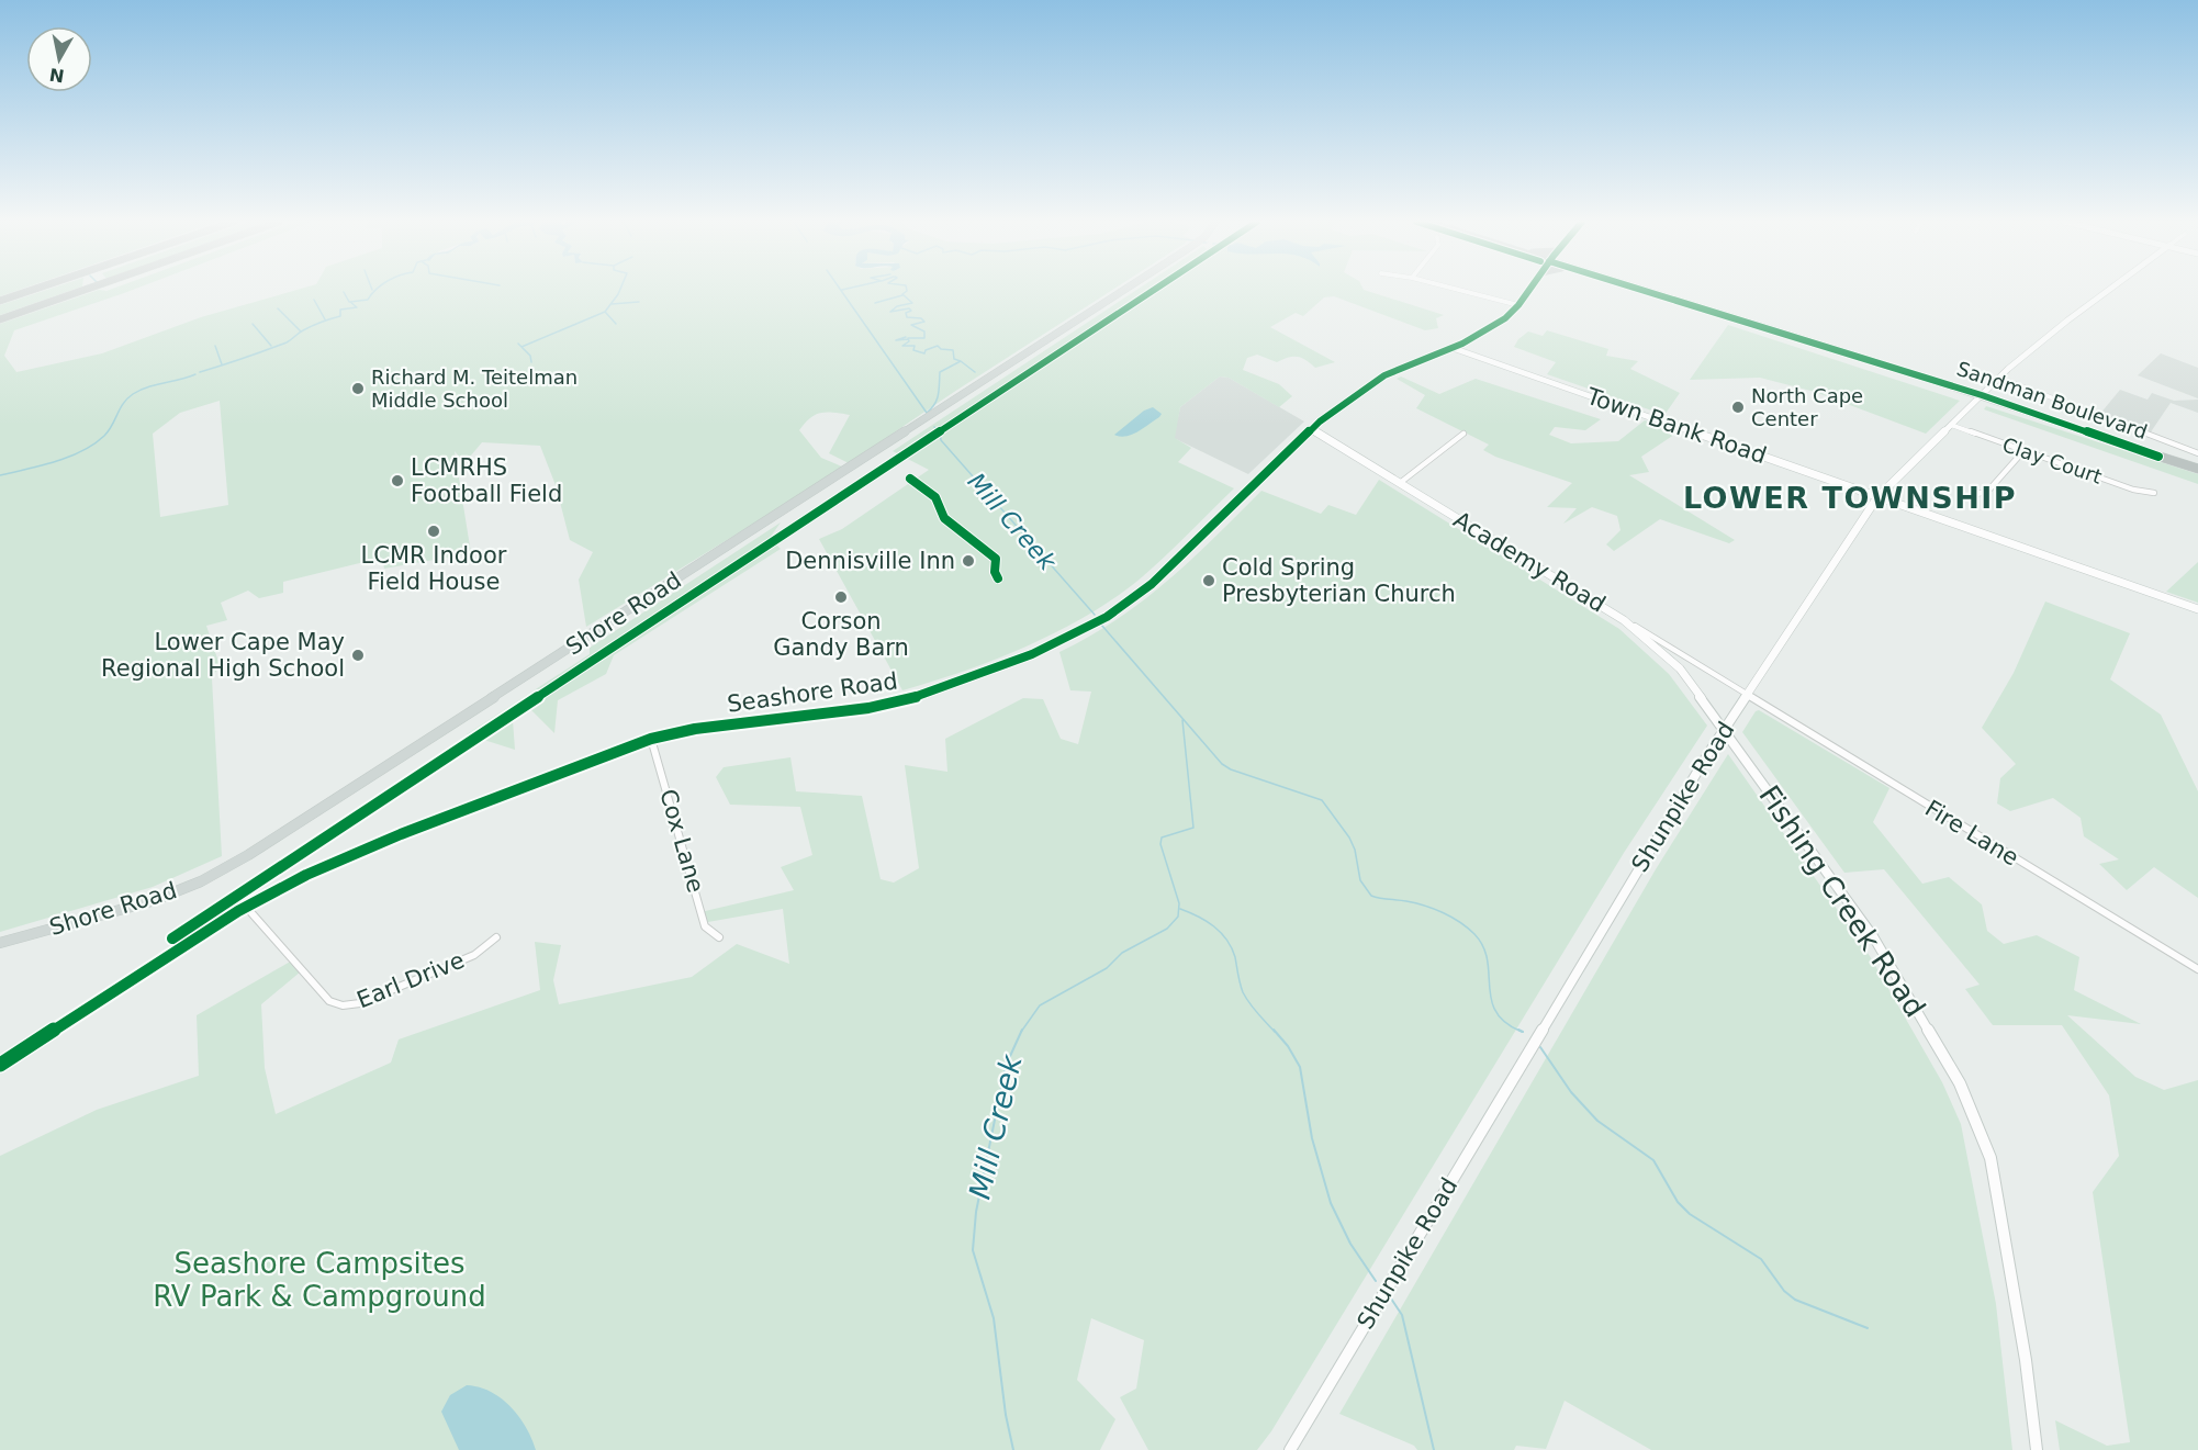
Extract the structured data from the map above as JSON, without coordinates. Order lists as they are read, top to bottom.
{
  "streets": {
    "highway": ["Sandman Boulevard"],
    "main road": ["Shore Road"],
    "street": [
      "Town Bank Road",
      "Clay Court",
      "Academy Road",
      "Seashore Road",
      "Shunpike Road",
      "Fire Lane",
      "Cox Lane",
      "Fishing Creek Road",
      "Earl Drive"
    ]
  },
  "crossings": [
    ["Sandman Boulevard", "Shunpike Road"],
    ["Town Bank Road", "Seashore Road"],
    ["Town Bank Road", "Shunpike Road"],
    ["Clay Court", "Shunpike Road"],
    ["Academy Road", "Seashore Road"],
    ["Academy Road", "Shunpike Road"],
    ["Academy Road", "Fire Lane"],
    ["Academy Road", "Fishing Creek Road"],
    ["Seashore Road", "Cox Lane"],
    ["Seashore Road", "Earl Drive"],
    ["Shunpike Road", "Fire Lane"],
    ["Shunpike Road", "Fishing Creek Road"]
  ],
  "districts": ["LOWER TOWNSHIP"],
  "water": ["Mill Creek"],
  "parks": ["Seashore Campsites RV Park & Campground"],
  "places": [
    "Richard M. Teitelman Middle School",
    "North Cape Center",
    "LCMRHS Football Field",
    "LCMR Indoor Field House",
    "Dennisville Inn",
    "Cold Spring Presbyterian Church",
    "Corson Gandy Barn",
    "Lower Cape May Regional High School"
  ],
  "north": "bottom"
}
